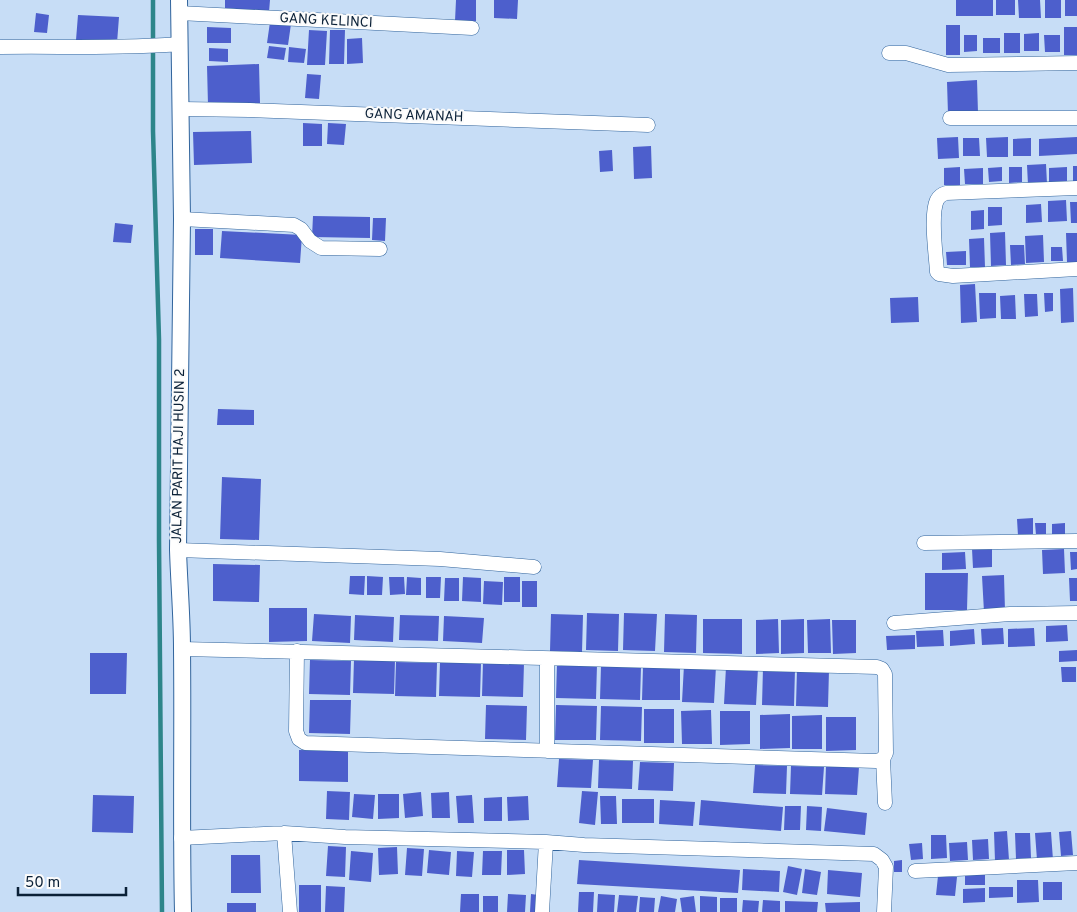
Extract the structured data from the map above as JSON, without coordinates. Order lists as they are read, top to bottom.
{
  "streets": {
    "street": ["GANG KELINCI", "GANG AMANAH", "JALAN PARIT HAJI HUSIN 2"]
  },
  "crossings": [
    ["GANG KELINCI", "JALAN PARIT HAJI HUSIN 2"],
    ["GANG AMANAH", "JALAN PARIT HAJI HUSIN 2"]
  ],
  "scale_bar": "50 m"
}
